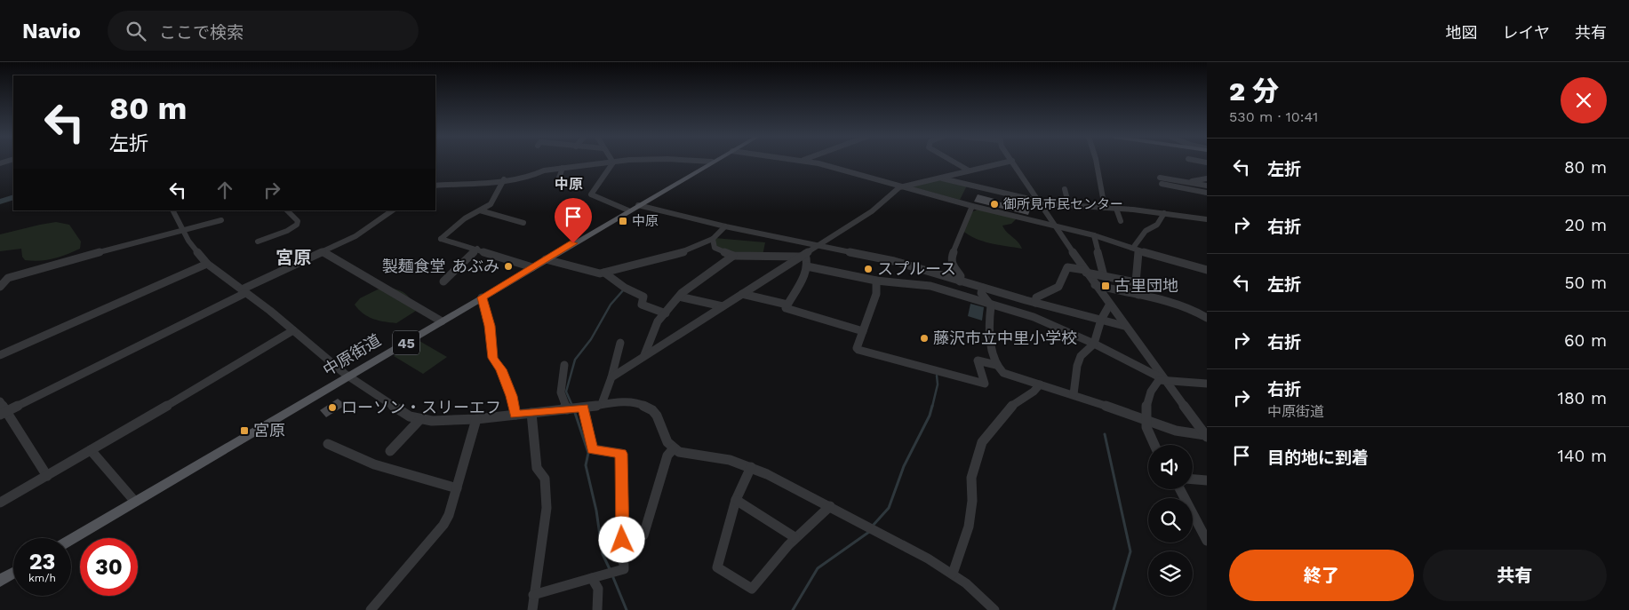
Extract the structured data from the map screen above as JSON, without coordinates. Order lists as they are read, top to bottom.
{
  "streets": {
    "main road": ["45", "中原街道"]
  },
  "districts": ["中原", "宮原"],
  "places": {
    "other": [
      "御所見市民センター",
      "製麺食堂 あぶみ",
      "スプルース",
      "藤沢市立中里小学校",
      "ローソン・スリーエフ"
    ],
    "transit": ["中原", "古里団地", "宮原"]
  },
  "page": {
    "header": "Navio",
    "search": "ここで検索",
    "nav": ["地図", "レイヤ", "共有"],
    "heading": ["2 分", "530 m · 10:41"],
    "turn": ["80 m", "左折"],
    "list": [
      {
        "name": "左折",
        "value": "80 m"
      },
      {
        "name": "右折",
        "value": "20 m"
      },
      {
        "name": "左折",
        "value": "50 m"
      },
      {
        "name": "右折",
        "value": "60 m"
      },
      {
        "name": "右折",
        "note": "中原街道",
        "value": "180 m"
      },
      {
        "name": "目的地に到着",
        "value": "140 m"
      }
    ],
    "speed": "23 km/h",
    "limit": "30",
    "buttons": ["終了", "共有"]
  }
}
